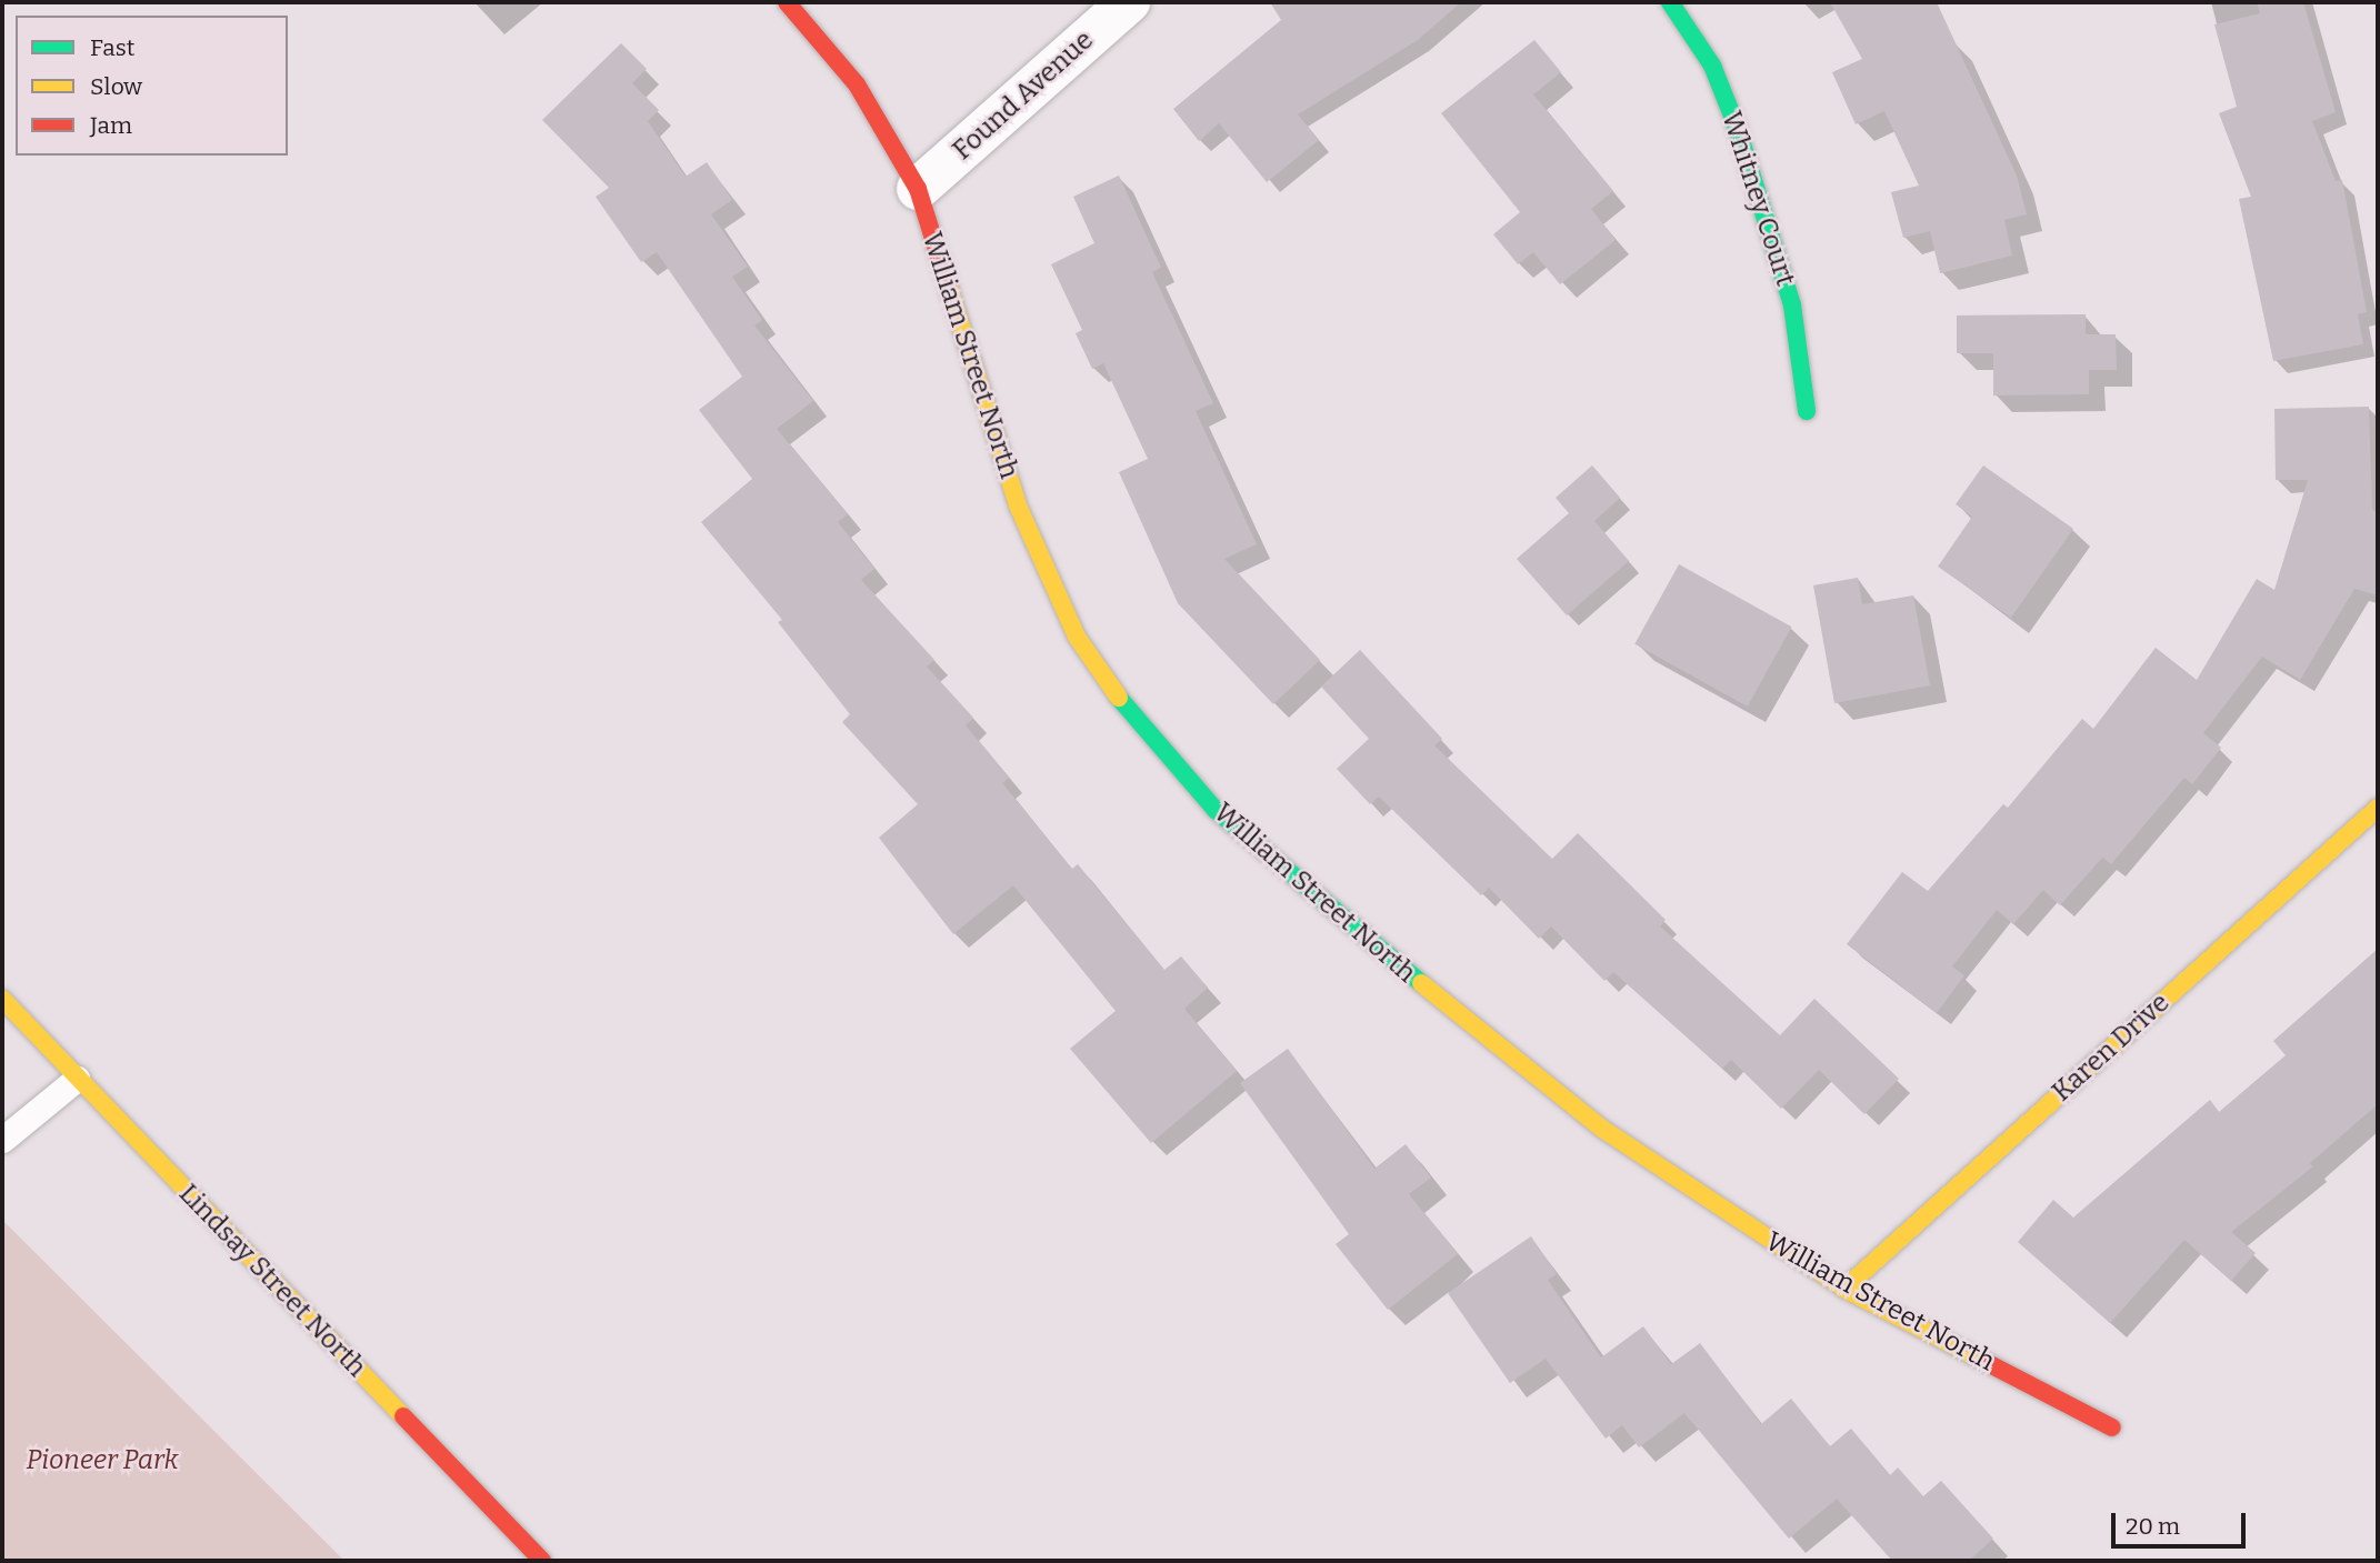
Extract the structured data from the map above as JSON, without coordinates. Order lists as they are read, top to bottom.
{
  "streets": {
    "street": [
      "Found Avenue",
      "Whitney Court",
      "William Street North",
      "Karen Drive",
      "Lindsay Street North"
    ]
  },
  "crossings": [
    ["Found Avenue", "William Street North"],
    ["William Street North", "Karen Drive"]
  ],
  "parks": ["Pioneer Park"],
  "legend": ["Fast", "Slow", "Jam"],
  "scale_bar": "20 m"
}
